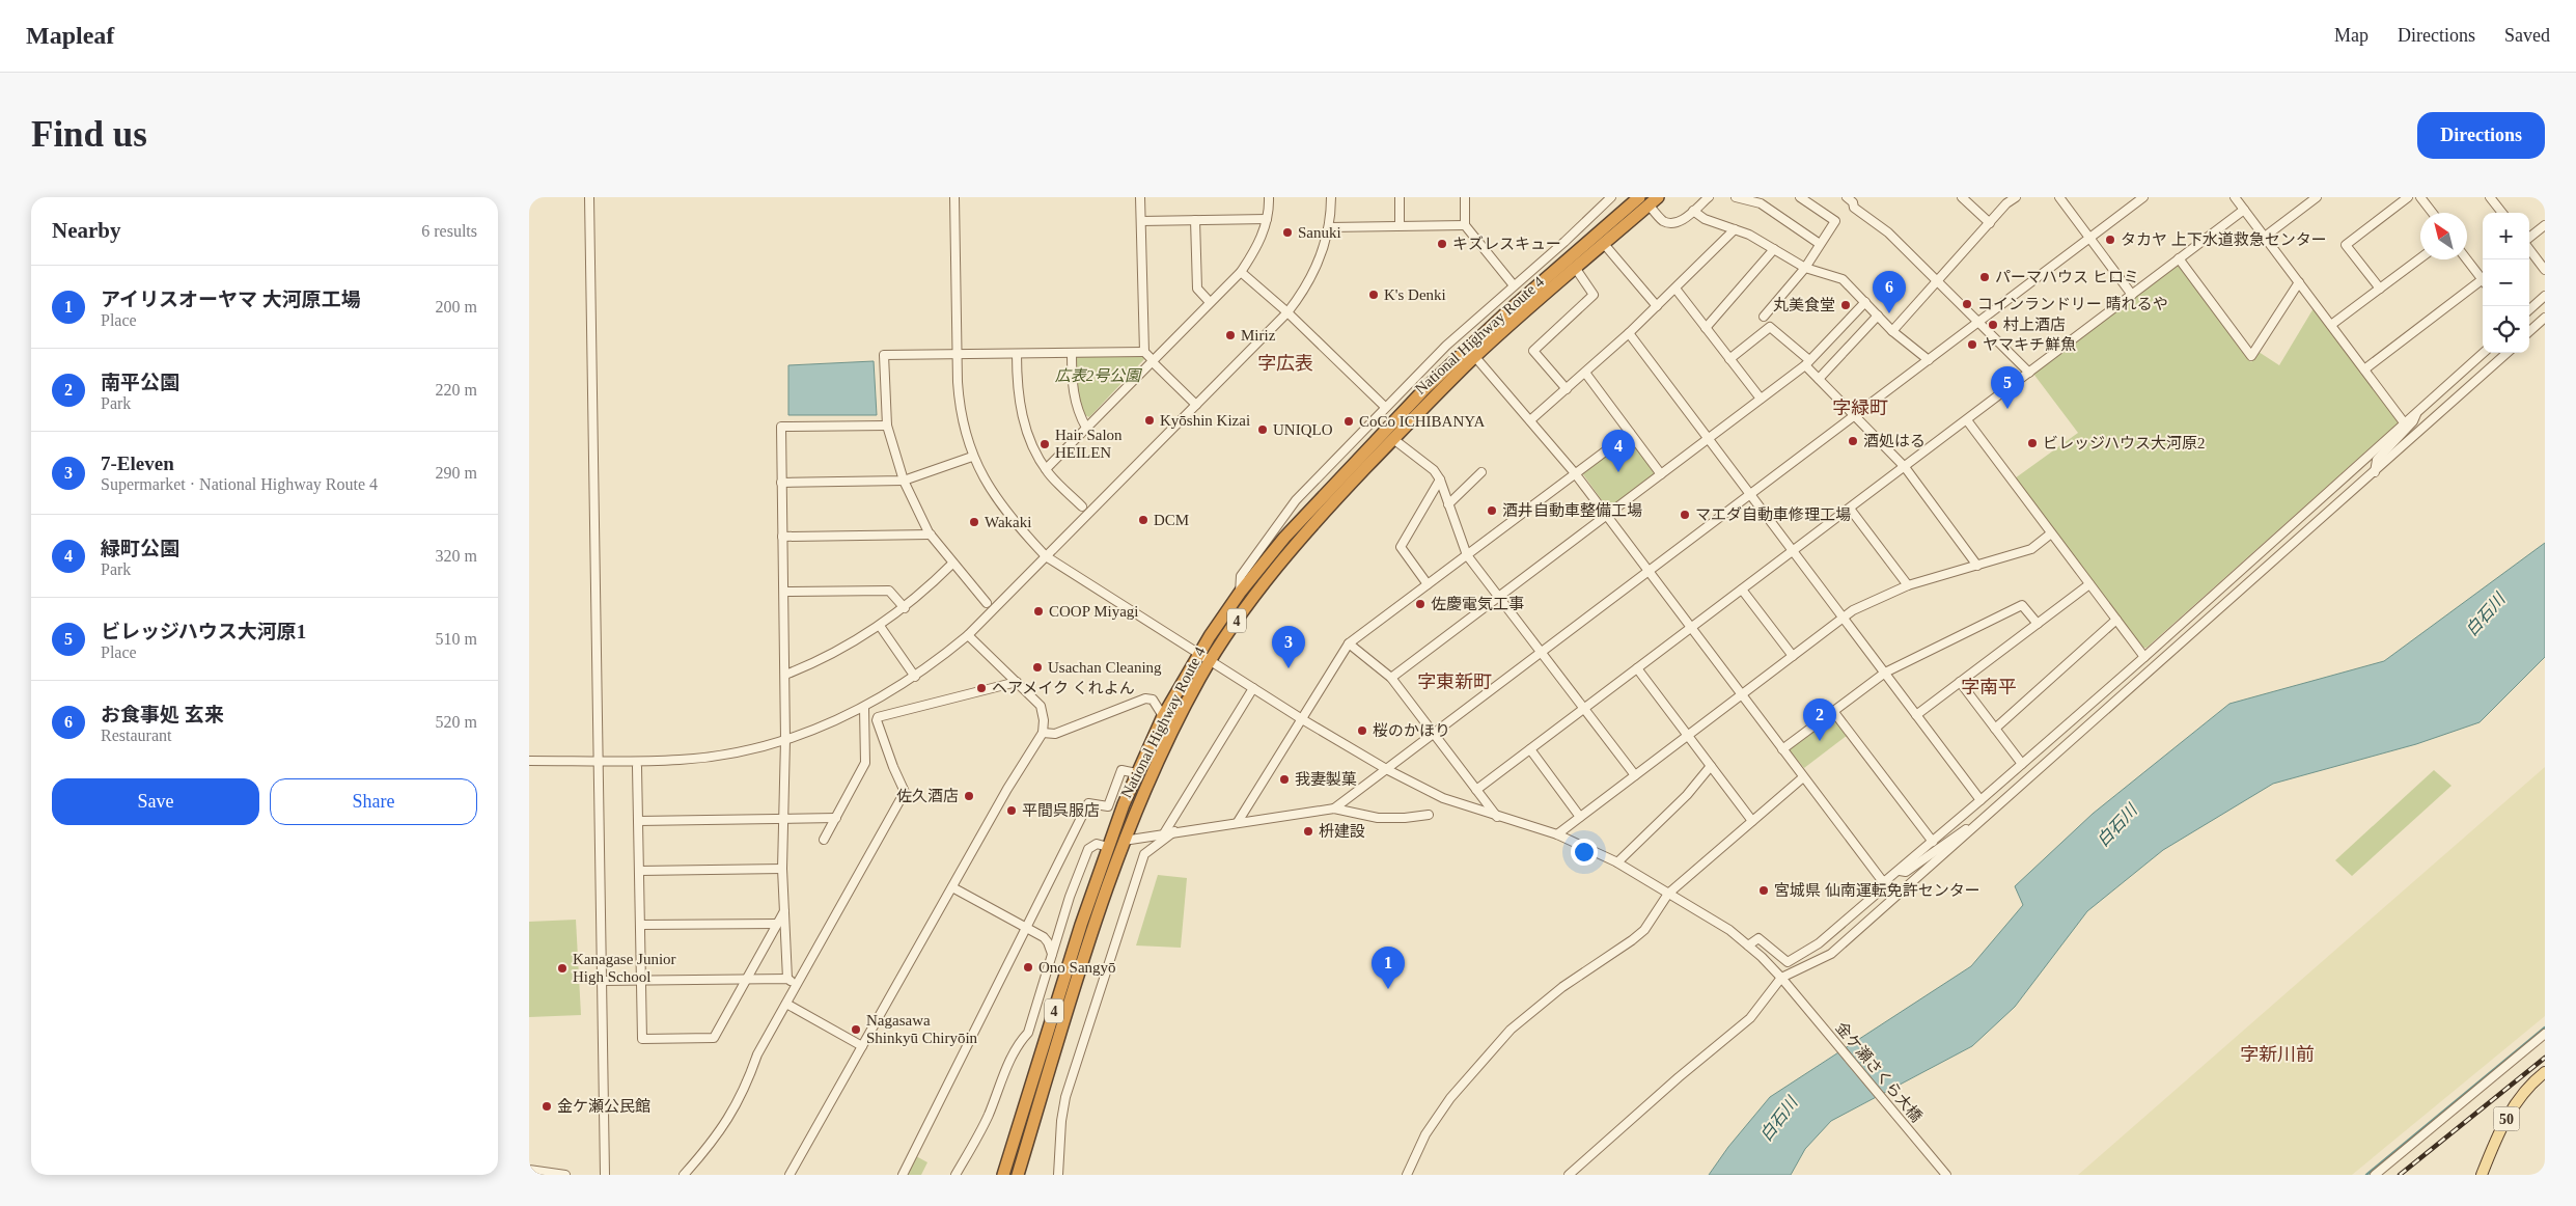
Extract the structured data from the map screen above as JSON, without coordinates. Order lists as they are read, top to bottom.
{
  "streets": {
    "highway": ["National Highway Route 4", "4"],
    "main road": ["50"],
    "street": ["金ケ瀬さくら大橋"]
  },
  "crossings": [
    ["National Highway Route 4", "金ケ瀬さくら大橋"]
  ],
  "districts": [
    "字広表",
    "字緑町",
    "字東新町",
    "字南平",
    "字新川前"
  ],
  "water": ["白石川"],
  "parks": ["広表2号公園"],
  "places": [
    "Sanuki",
    "タカヤ 上下水道救急センター",
    "キズレスキュー",
    "パーマハウス ヒロミ",
    "K's Denki",
    "コインランドリー 晴れるや",
    "丸美食堂",
    "村上酒店",
    "Miriz",
    "ヤマキチ鮮魚",
    "Kyōshin Kizai",
    "CoCo ICHIBANYA",
    "UNIQLO",
    "酒処はる",
    "ビレッジハウス大河原2",
    "Hair Salon HEILEN",
    "酒井自動車整備工場",
    "マエダ自動車修理工場",
    "DCM",
    "Wakaki",
    "佐慶電気工事",
    "COOP Miyagi",
    "Usachan Cleaning",
    "ヘアメイク くれよん",
    "桜のかほり",
    "我妻製菓",
    "佐久酒店",
    "平間呉服店",
    "枡建設",
    "宮城県 仙南運転免許センター",
    "Ono Sangyō",
    "Kanagase Junior High School",
    "Nagasawa Shinkyū Chiryōin",
    "金ケ瀬公民館"
  ],
  "north": "top left",
  "page": {
    "header": "Mapleaf",
    "nav": ["Map", "Directions", "Saved"],
    "buttons": [
      "Directions",
      ["Save", "Share"]
    ],
    "title": "Find us",
    "heading": ["Nearby", "6 results"],
    "map_buttons": ["+", "−"],
    "list": [
      {
        "mark": "1",
        "name": "アイリスオーヤマ 大河原工場",
        "note": "Place",
        "value": "200 m"
      },
      {
        "mark": "2",
        "name": "南平公園",
        "note": "Park",
        "value": "220 m"
      },
      {
        "mark": "3",
        "name": "7-Eleven",
        "note": "Supermarket · National Highway Route 4",
        "value": "290 m"
      },
      {
        "mark": "4",
        "name": "緑町公園",
        "note": "Park",
        "value": "320 m"
      },
      {
        "mark": "5",
        "name": "ビレッジハウス大河原1",
        "note": "Place",
        "value": "510 m"
      },
      {
        "mark": "6",
        "name": "お食事処 玄来",
        "note": "Restaurant",
        "value": "520 m"
      }
    ],
    "pins": [
      "6",
      "5",
      "4",
      "3",
      "2",
      "1"
    ]
  }
}
